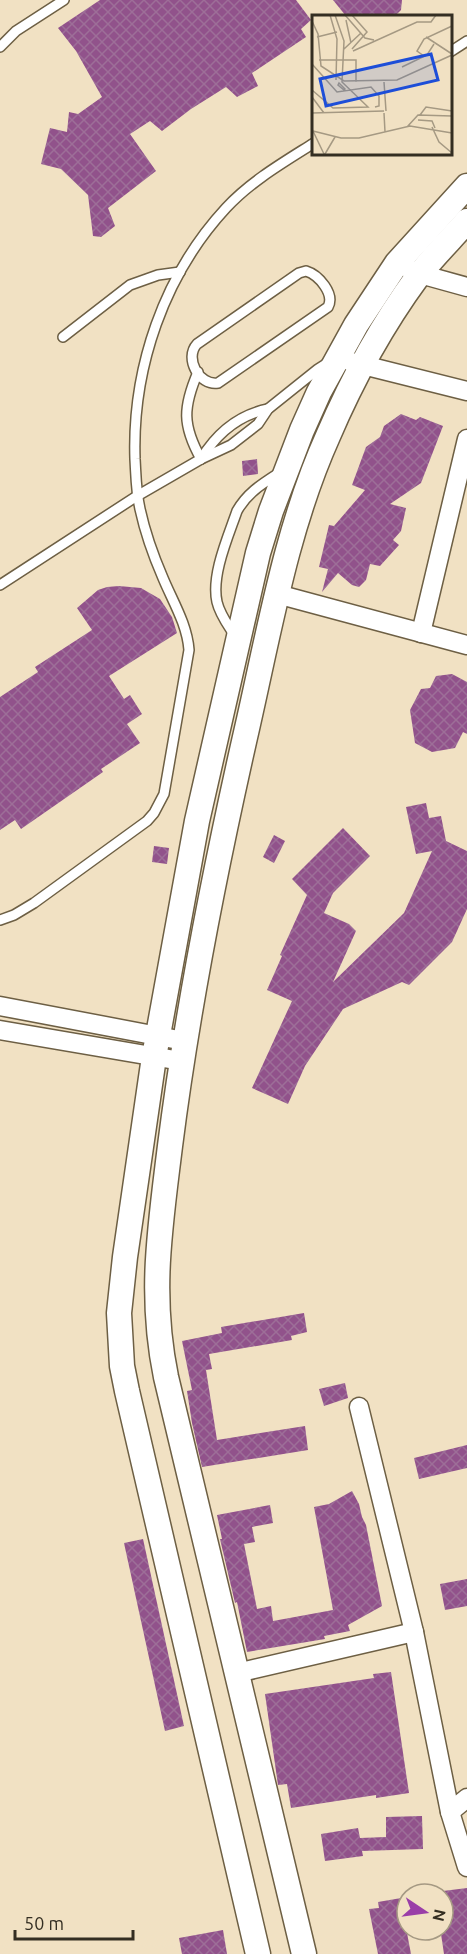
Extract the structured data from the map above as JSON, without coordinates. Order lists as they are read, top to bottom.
{
  "scale_bar": "50 m",
  "north": "right"
}
